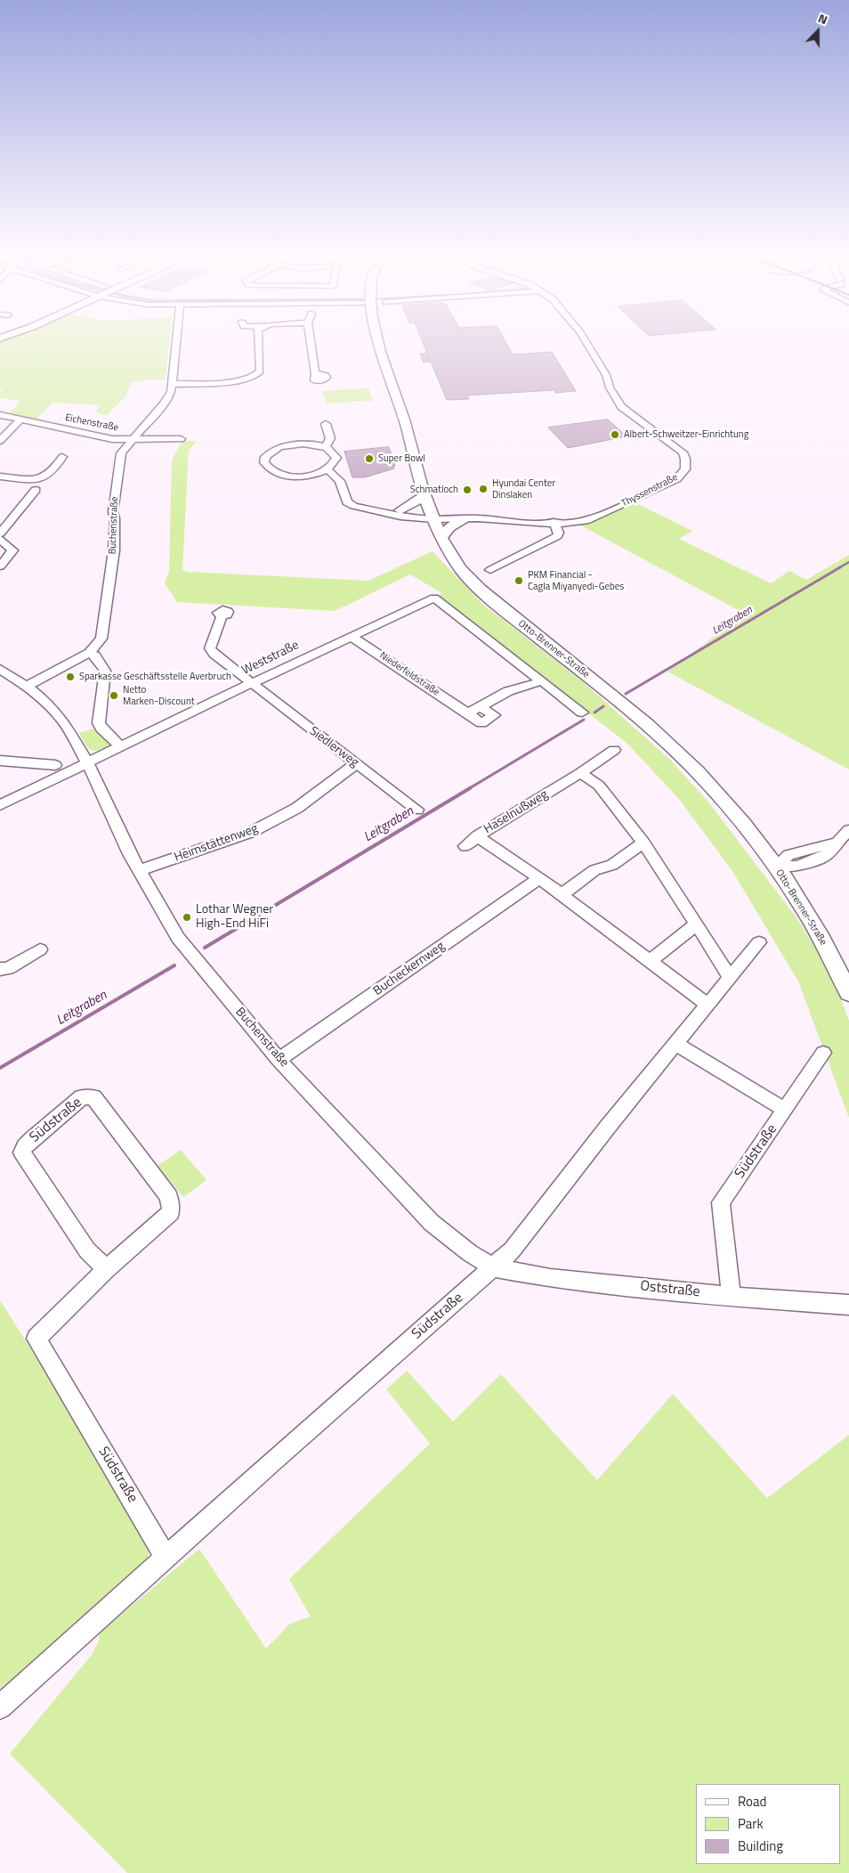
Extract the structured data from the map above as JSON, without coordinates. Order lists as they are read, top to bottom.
{
  "streets": {
    "main road": ["Otto-Brenner-Straße"],
    "street": [
      "Eichenstraße",
      "Thyssenstraße",
      "Buchenstraße",
      "Weststraße",
      "Niederfeldstraße",
      "Siedlerweg",
      "Haselnußweg",
      "Heimstättenweg",
      "Bucheckernweg",
      "Südstraße",
      "Oststraße"
    ]
  },
  "crossings": [
    ["Eichenstraße", "Buchenstraße"],
    ["Thyssenstraße", "Otto-Brenner-Straße"],
    ["Buchenstraße", "Weststraße"],
    ["Buchenstraße", "Heimstättenweg"],
    ["Buchenstraße", "Bucheckernweg"],
    ["Buchenstraße", "Südstraße"],
    ["Buchenstraße", "Oststraße"],
    ["Weststraße", "Niederfeldstraße"],
    ["Weststraße", "Siedlerweg"],
    ["Siedlerweg", "Heimstättenweg"],
    ["Südstraße", "Oststraße"]
  ],
  "water": ["Leitgraben"],
  "places": [
    "Albert-Schweitzer-Einrichtung",
    "Super Bowl",
    "Hyundai Center Dinslaken",
    "Schmatloch",
    "PKM Financial - Cagla Miyanyedi-Gebes",
    "Sparkasse Geschäftsstelle Averbruch",
    "Netto Marken-Discount",
    "Lothar Wegner High-End HiFi"
  ],
  "legend": ["Road", "Park", "Building"],
  "north": "top"
}
